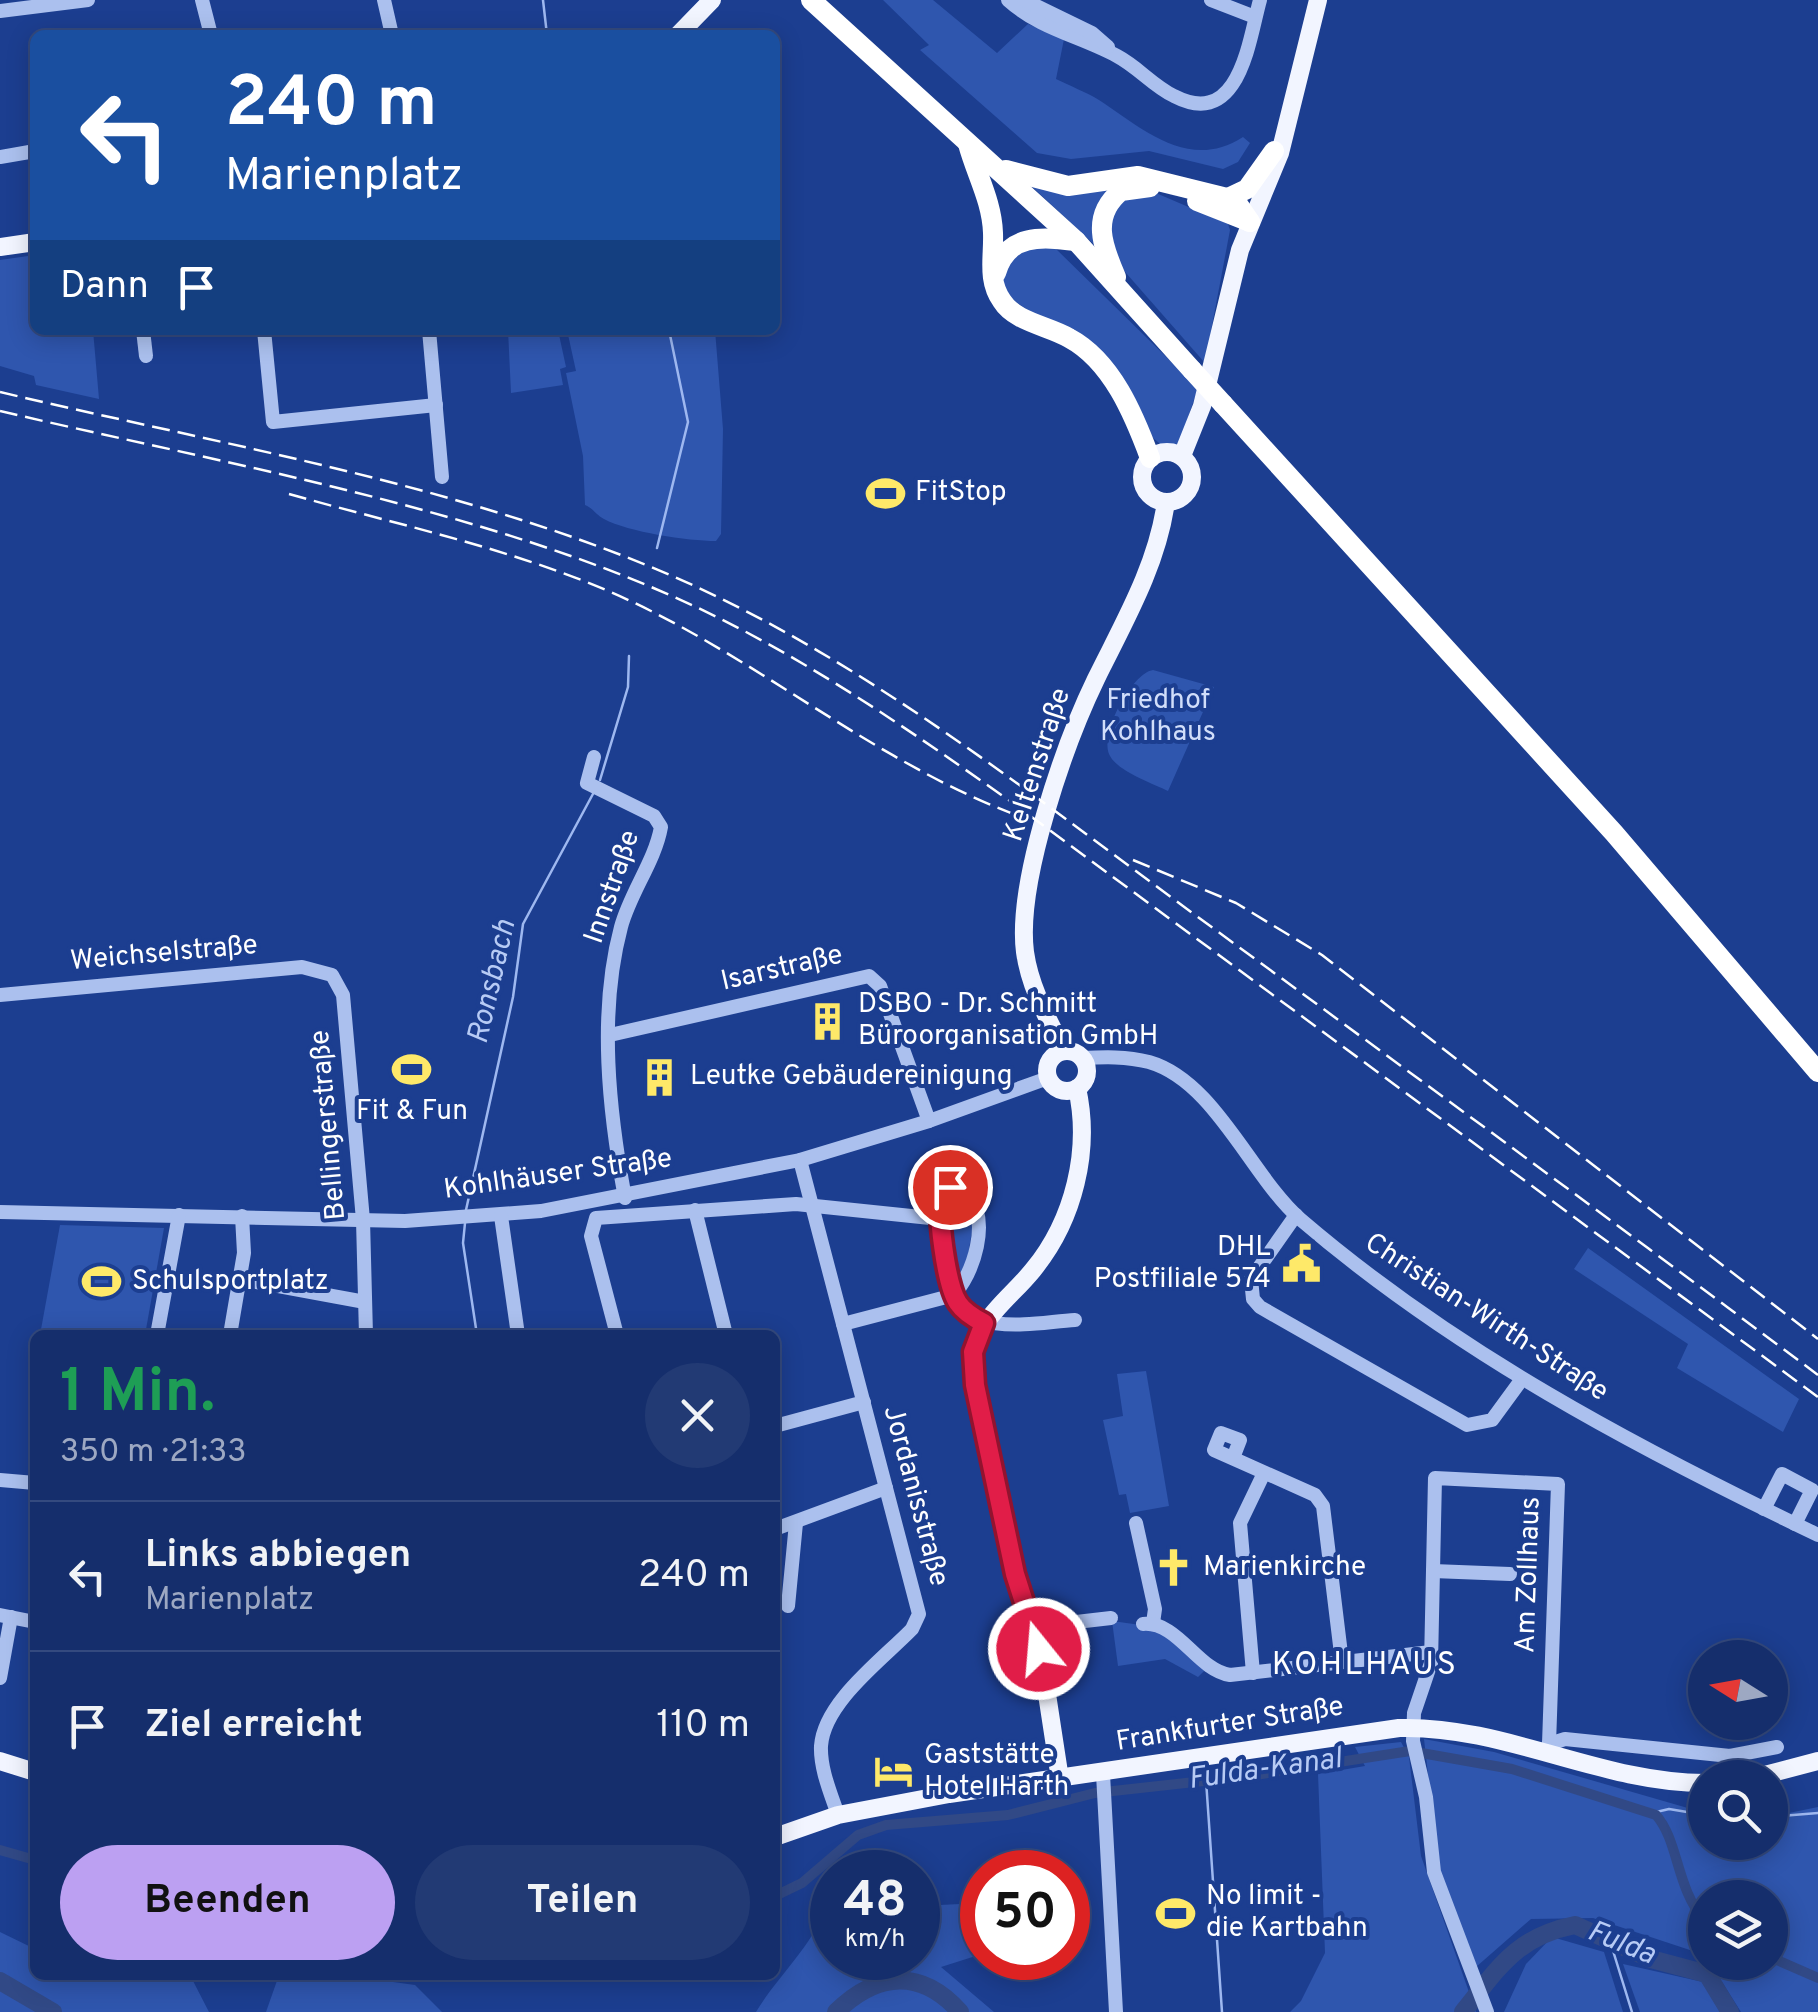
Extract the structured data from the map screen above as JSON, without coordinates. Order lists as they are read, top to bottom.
{
  "streets": {
    "main road": ["Keltenstraße", "Frankfurter Straße"],
    "street": [
      "Innstraße",
      "Weichselstraße",
      "Isarstraße",
      "Bellingerstraße",
      "Kohlhäuser Straße",
      "Christian-Wirth-Straße",
      "Jordanisstraße",
      "Am Zollhaus"
    ]
  },
  "crossings": [
    ["Keltenstraße", "Christian-Wirth-Straße"],
    ["Innstraße", "Isarstraße"],
    ["Innstraße", "Kohlhäuser Straße"],
    ["Weichselstraße", "Bellingerstraße"],
    ["Isarstraße", "Kohlhäuser Straße"],
    ["Bellingerstraße", "Kohlhäuser Straße"],
    ["Kohlhäuser Straße", "Jordanisstraße"],
    ["Jordanisstraße", "Frankfurter Straße"],
    ["Am Zollhaus", "Frankfurter Straße"]
  ],
  "districts": ["KOHLHAUS"],
  "water": ["Ronsbach", "Fulda-Kanal", "Fulda"],
  "parks": ["Friedhof Kohlhaus"],
  "places": {
    "sports": [
      "FitStop",
      "Fit & Fun",
      "Schulsportplatz",
      "No limit - die Kartbahn"
    ],
    "building": ["DSBO - Dr. Schmitt Büroorganisation GmbH", "Leutke Gebäudereinigung"],
    "public building": ["DHL Postfiliale 574"],
    "church": ["Marienkirche"],
    "hotel": ["Gaststätte Hotel Harth"]
  },
  "north": "left",
  "page": {
    "turn": ["240 m", "Marienplatz"],
    "then": "Dann",
    "heading": ["1 Min.", "350 m · 21:33"],
    "list": [
      {
        "name": "Links abbiegen",
        "note": "Marienplatz",
        "value": "240 m"
      },
      {
        "name": "Ziel erreicht",
        "value": "110 m"
      }
    ],
    "buttons": ["Beenden", "Teilen"],
    "speed": "48 km/h",
    "limit": "50"
  }
}
